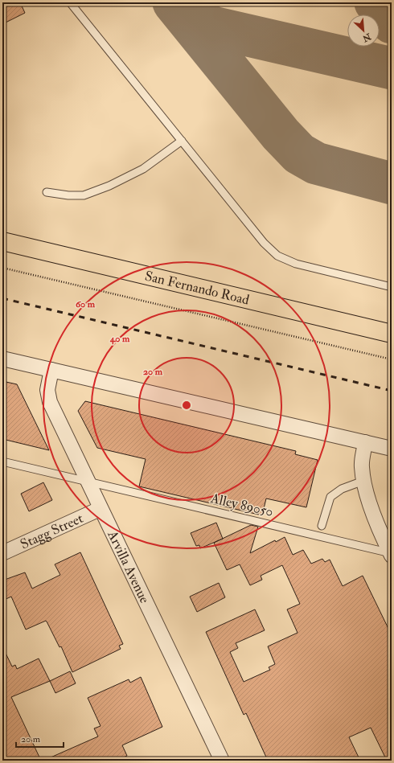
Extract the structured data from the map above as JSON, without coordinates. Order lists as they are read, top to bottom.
{
  "streets": {
    "main road": ["San Fernando Road"],
    "street": ["Stagg Street", "Arvilla Avenue"],
    "lane": ["Alley 89050"]
  },
  "crossings": [
    ["Alley 89050", "Arvilla Avenue"],
    ["Stagg Street", "Arvilla Avenue"]
  ],
  "scale_bar": "20 m",
  "north": "bottom right",
  "rings": ["60 m", "40 m", "20 m"]
}
